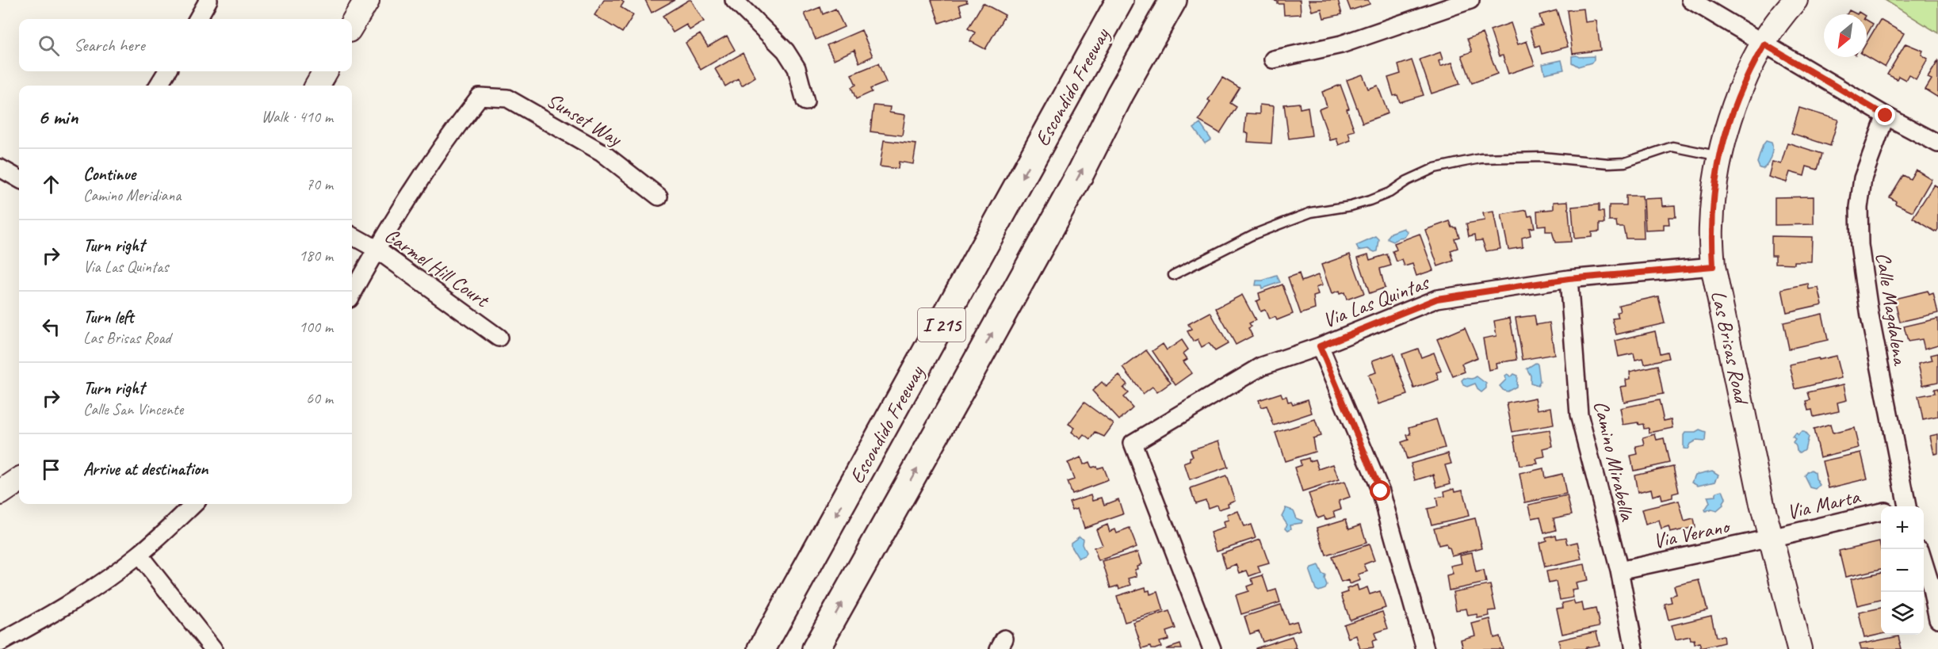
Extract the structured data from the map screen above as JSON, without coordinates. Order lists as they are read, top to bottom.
{
  "streets": {
    "highway": ["Escondido Freeway", "I 215"],
    "street": [
      "Sunset Way",
      "Carmel Hill Court",
      "Via Las Quintas",
      "Calle Magdalena",
      "Las Brisas Road",
      "Camino Mirabella",
      "Via Marta",
      "Via Verano"
    ]
  },
  "crossings": [
    ["Sunset Way", "Carmel Hill Court"],
    ["Via Las Quintas", "Las Brisas Road"],
    ["Via Las Quintas", "Camino Mirabella"],
    ["Las Brisas Road", "Via Marta"],
    ["Las Brisas Road", "Via Verano"],
    ["Camino Mirabella", "Via Verano"],
    ["Via Marta", "Via Verano"]
  ],
  "north": "bottom left",
  "page": {
    "search": "Search here",
    "heading": ["6 min", "Walk · 410 m"],
    "list": [
      ["Continue", "Camino Meridiana", "70 m"],
      ["Turn right", "Via Las Quintas", "180 m"],
      ["Turn left", "Las Brisas Road", "100 m"],
      ["Turn right", "Calle San Vincente", "60 m"],
      "Arrive at destination"
    ],
    "map_buttons": ["+", "−"]
  }
}
